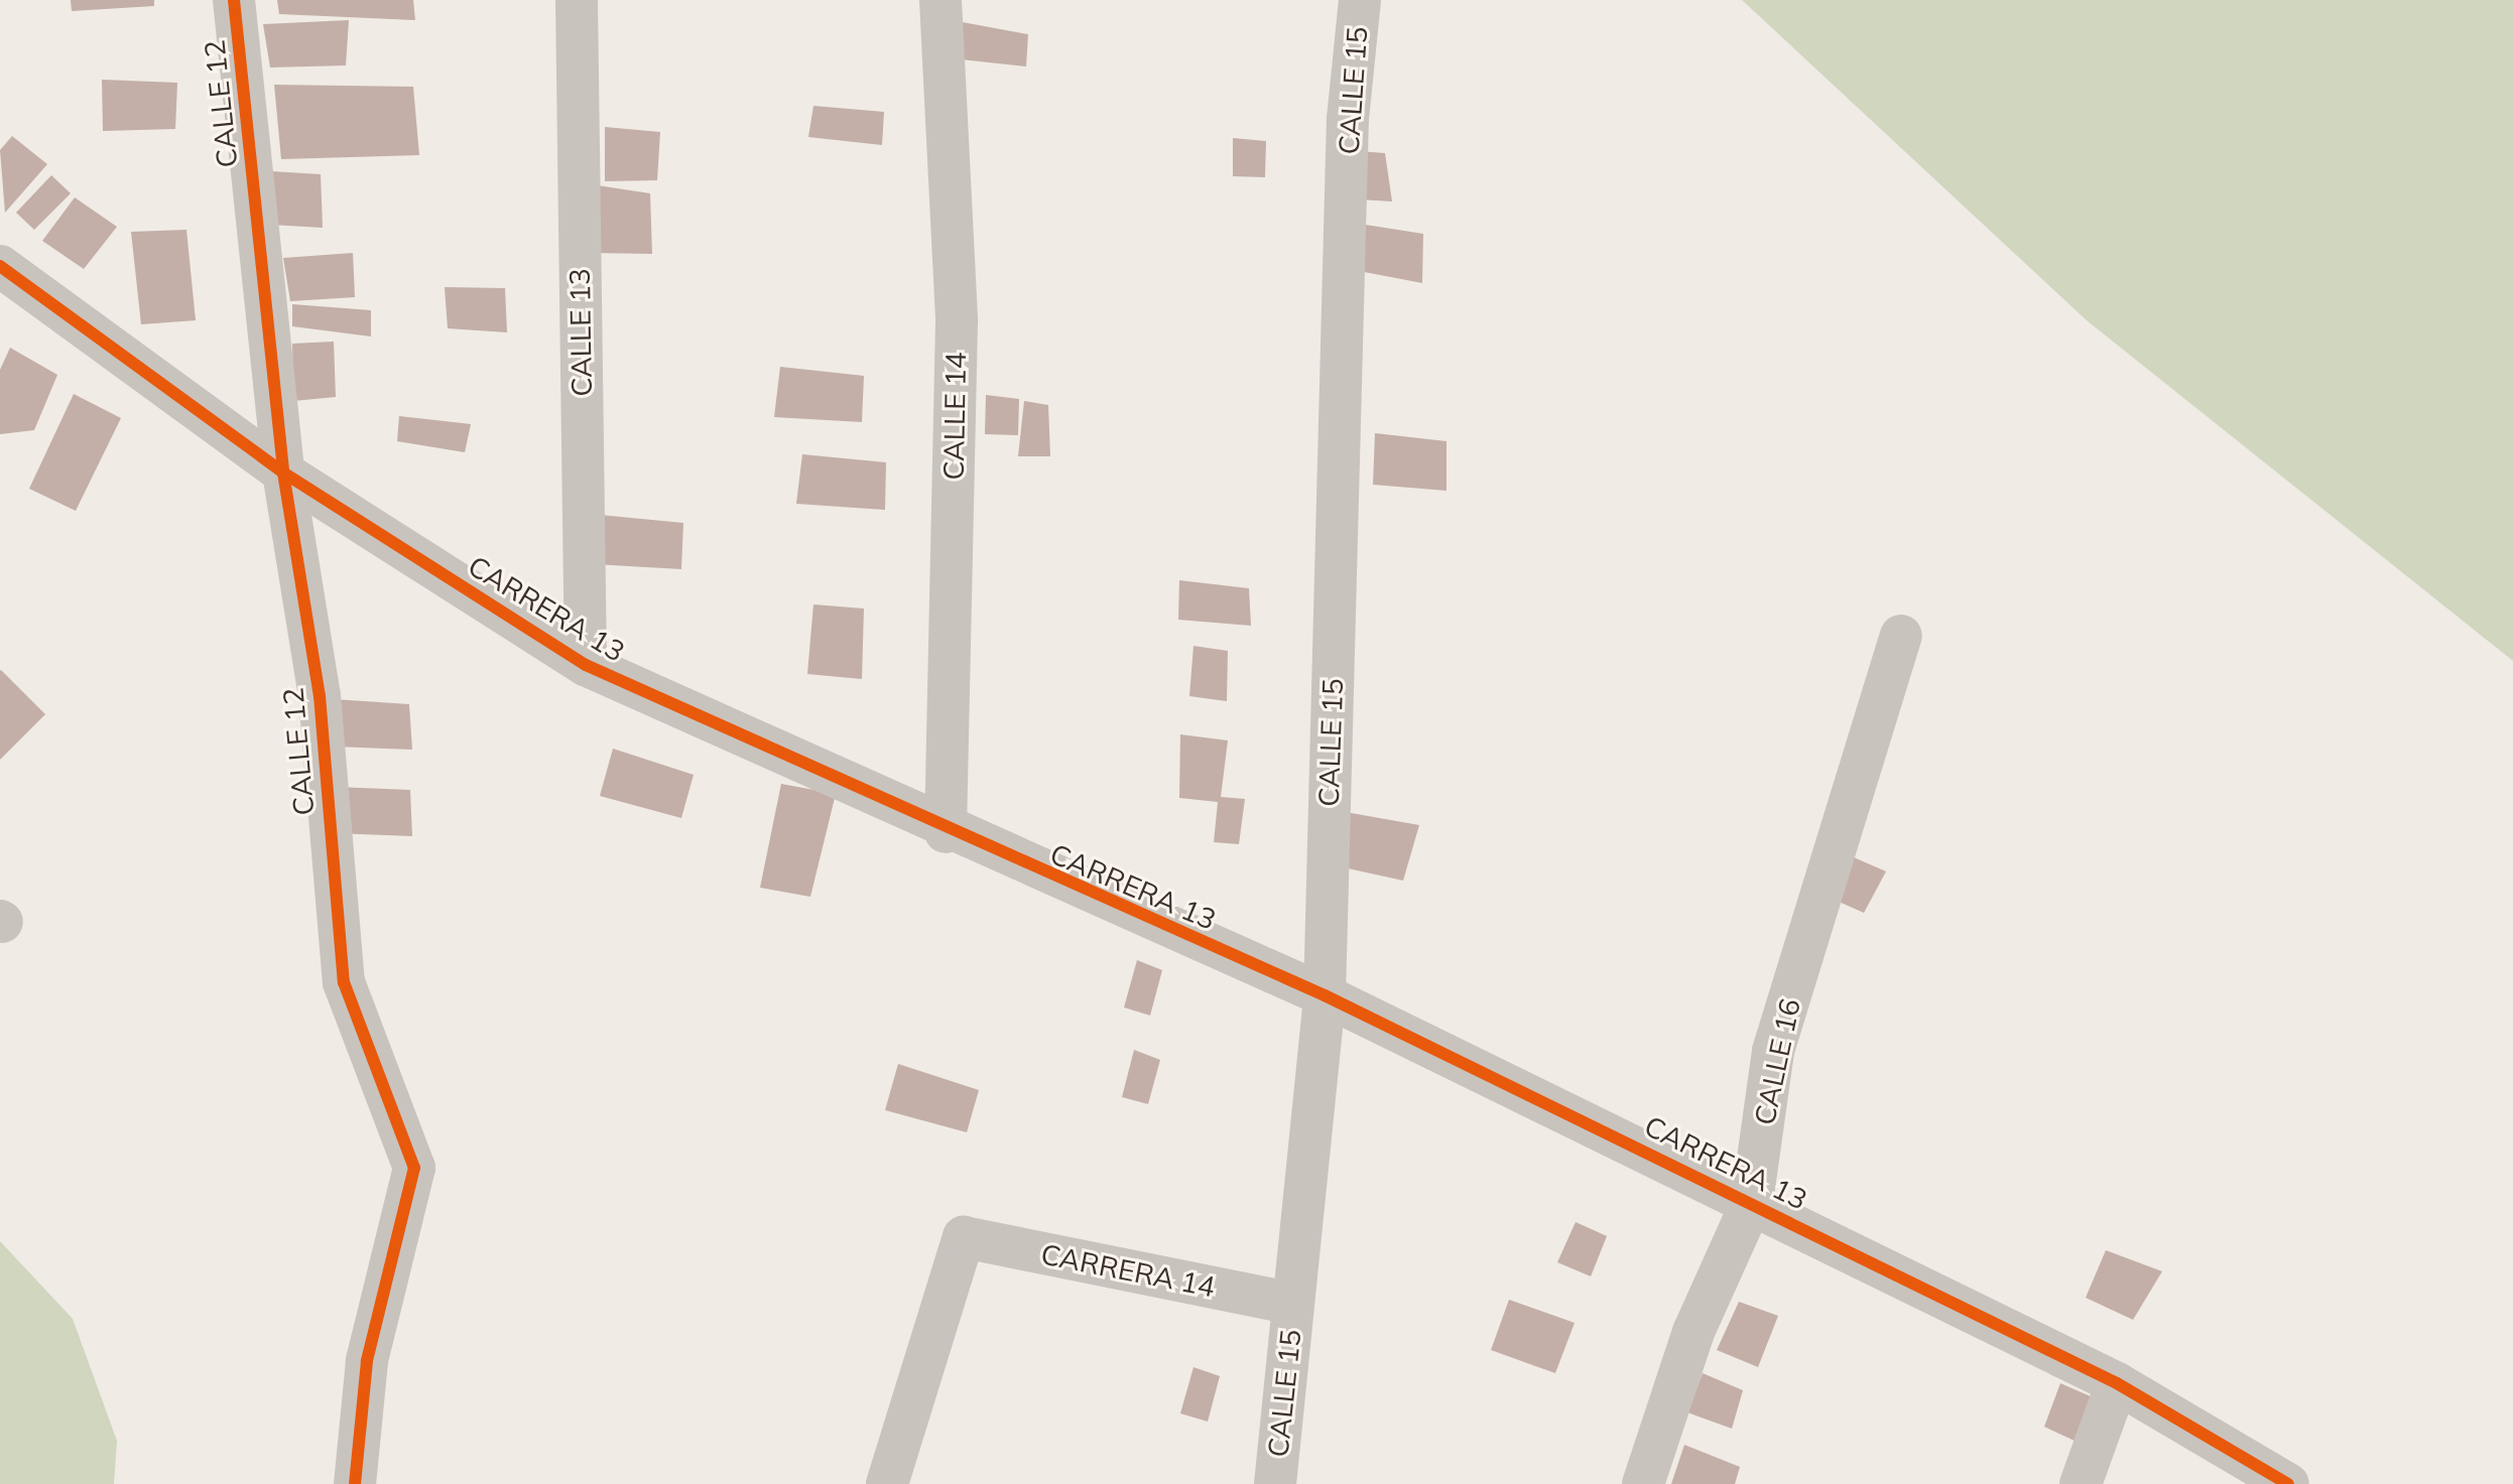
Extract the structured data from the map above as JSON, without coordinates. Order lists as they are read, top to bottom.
{
  "streets": {
    "street": [
      "CALLE 15",
      "CALLE 12",
      "CALLE 13",
      "CALLE 14",
      "CARRERA 13",
      "CALLE 16",
      "CARRERA 14"
    ]
  },
  "crossings": [
    ["CALLE 15", "CARRERA 13"],
    ["CALLE 15", "CARRERA 14"],
    ["CALLE 12", "CARRERA 13"],
    ["CALLE 13", "CARRERA 13"],
    ["CALLE 14", "CARRERA 13"],
    ["CARRERA 13", "CALLE 16"]
  ]
}
